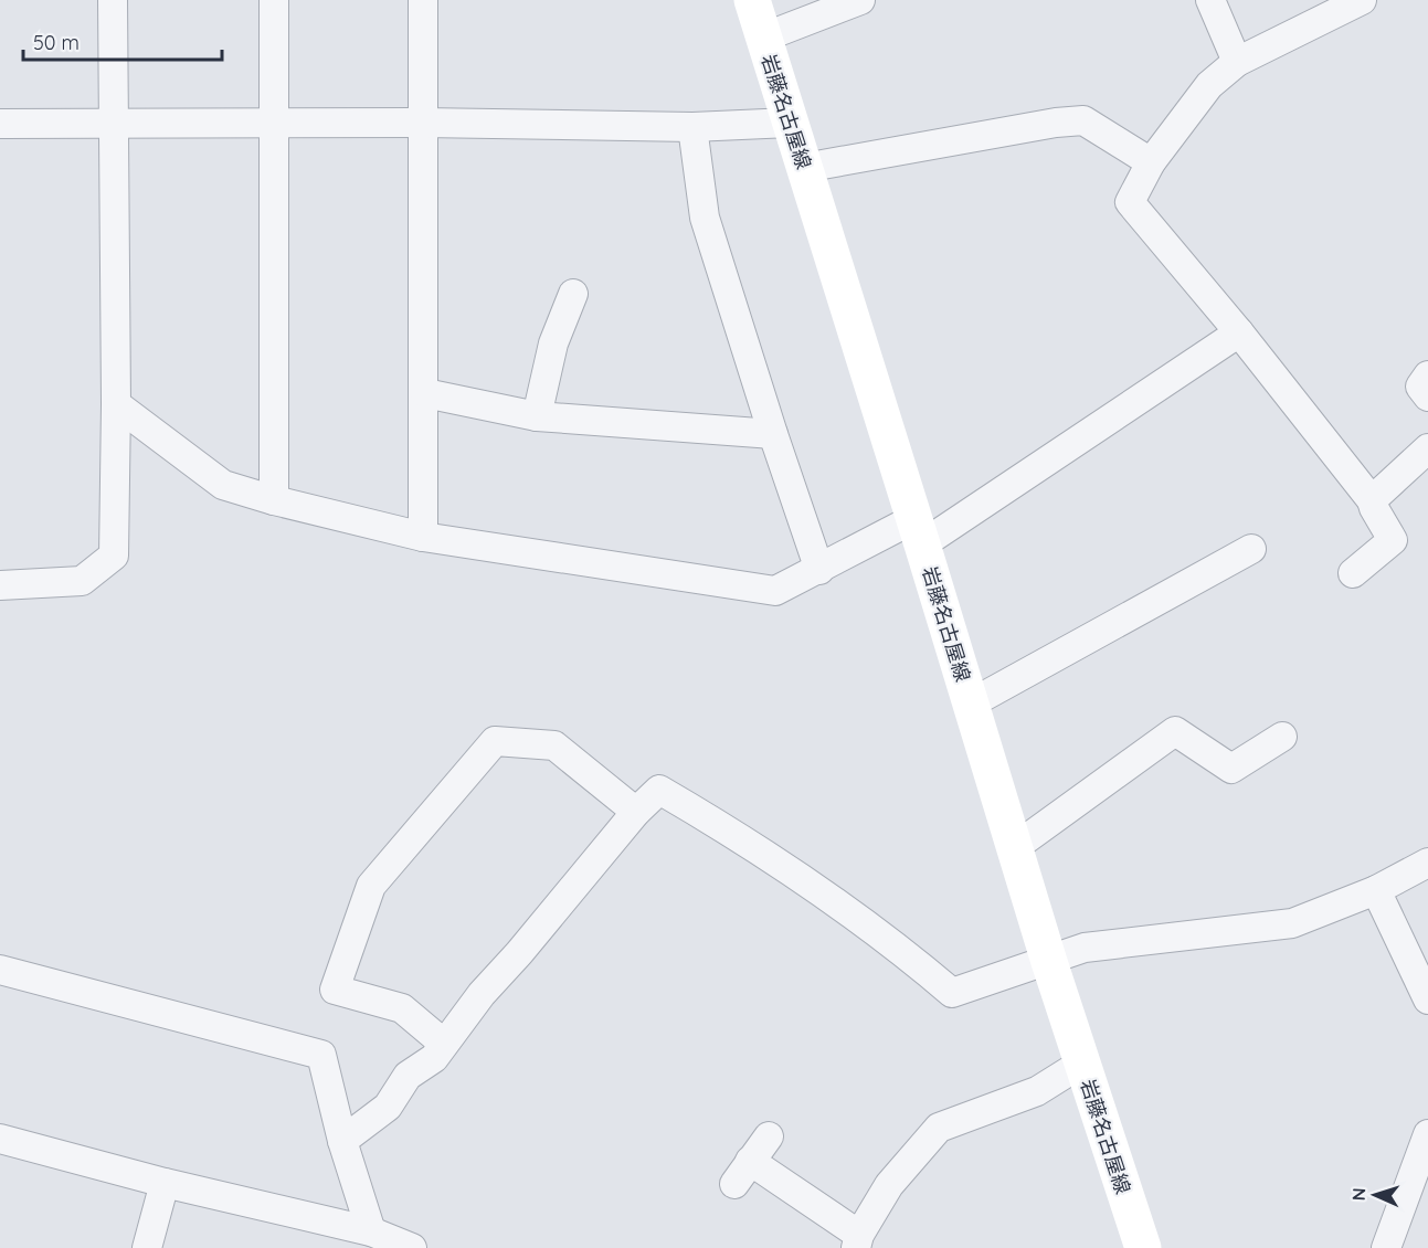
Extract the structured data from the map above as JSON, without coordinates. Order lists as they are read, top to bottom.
{
  "streets": {
    "main road": ["岩藤名古屋線"]
  },
  "scale_bar": "50 m",
  "north": "left"
}
